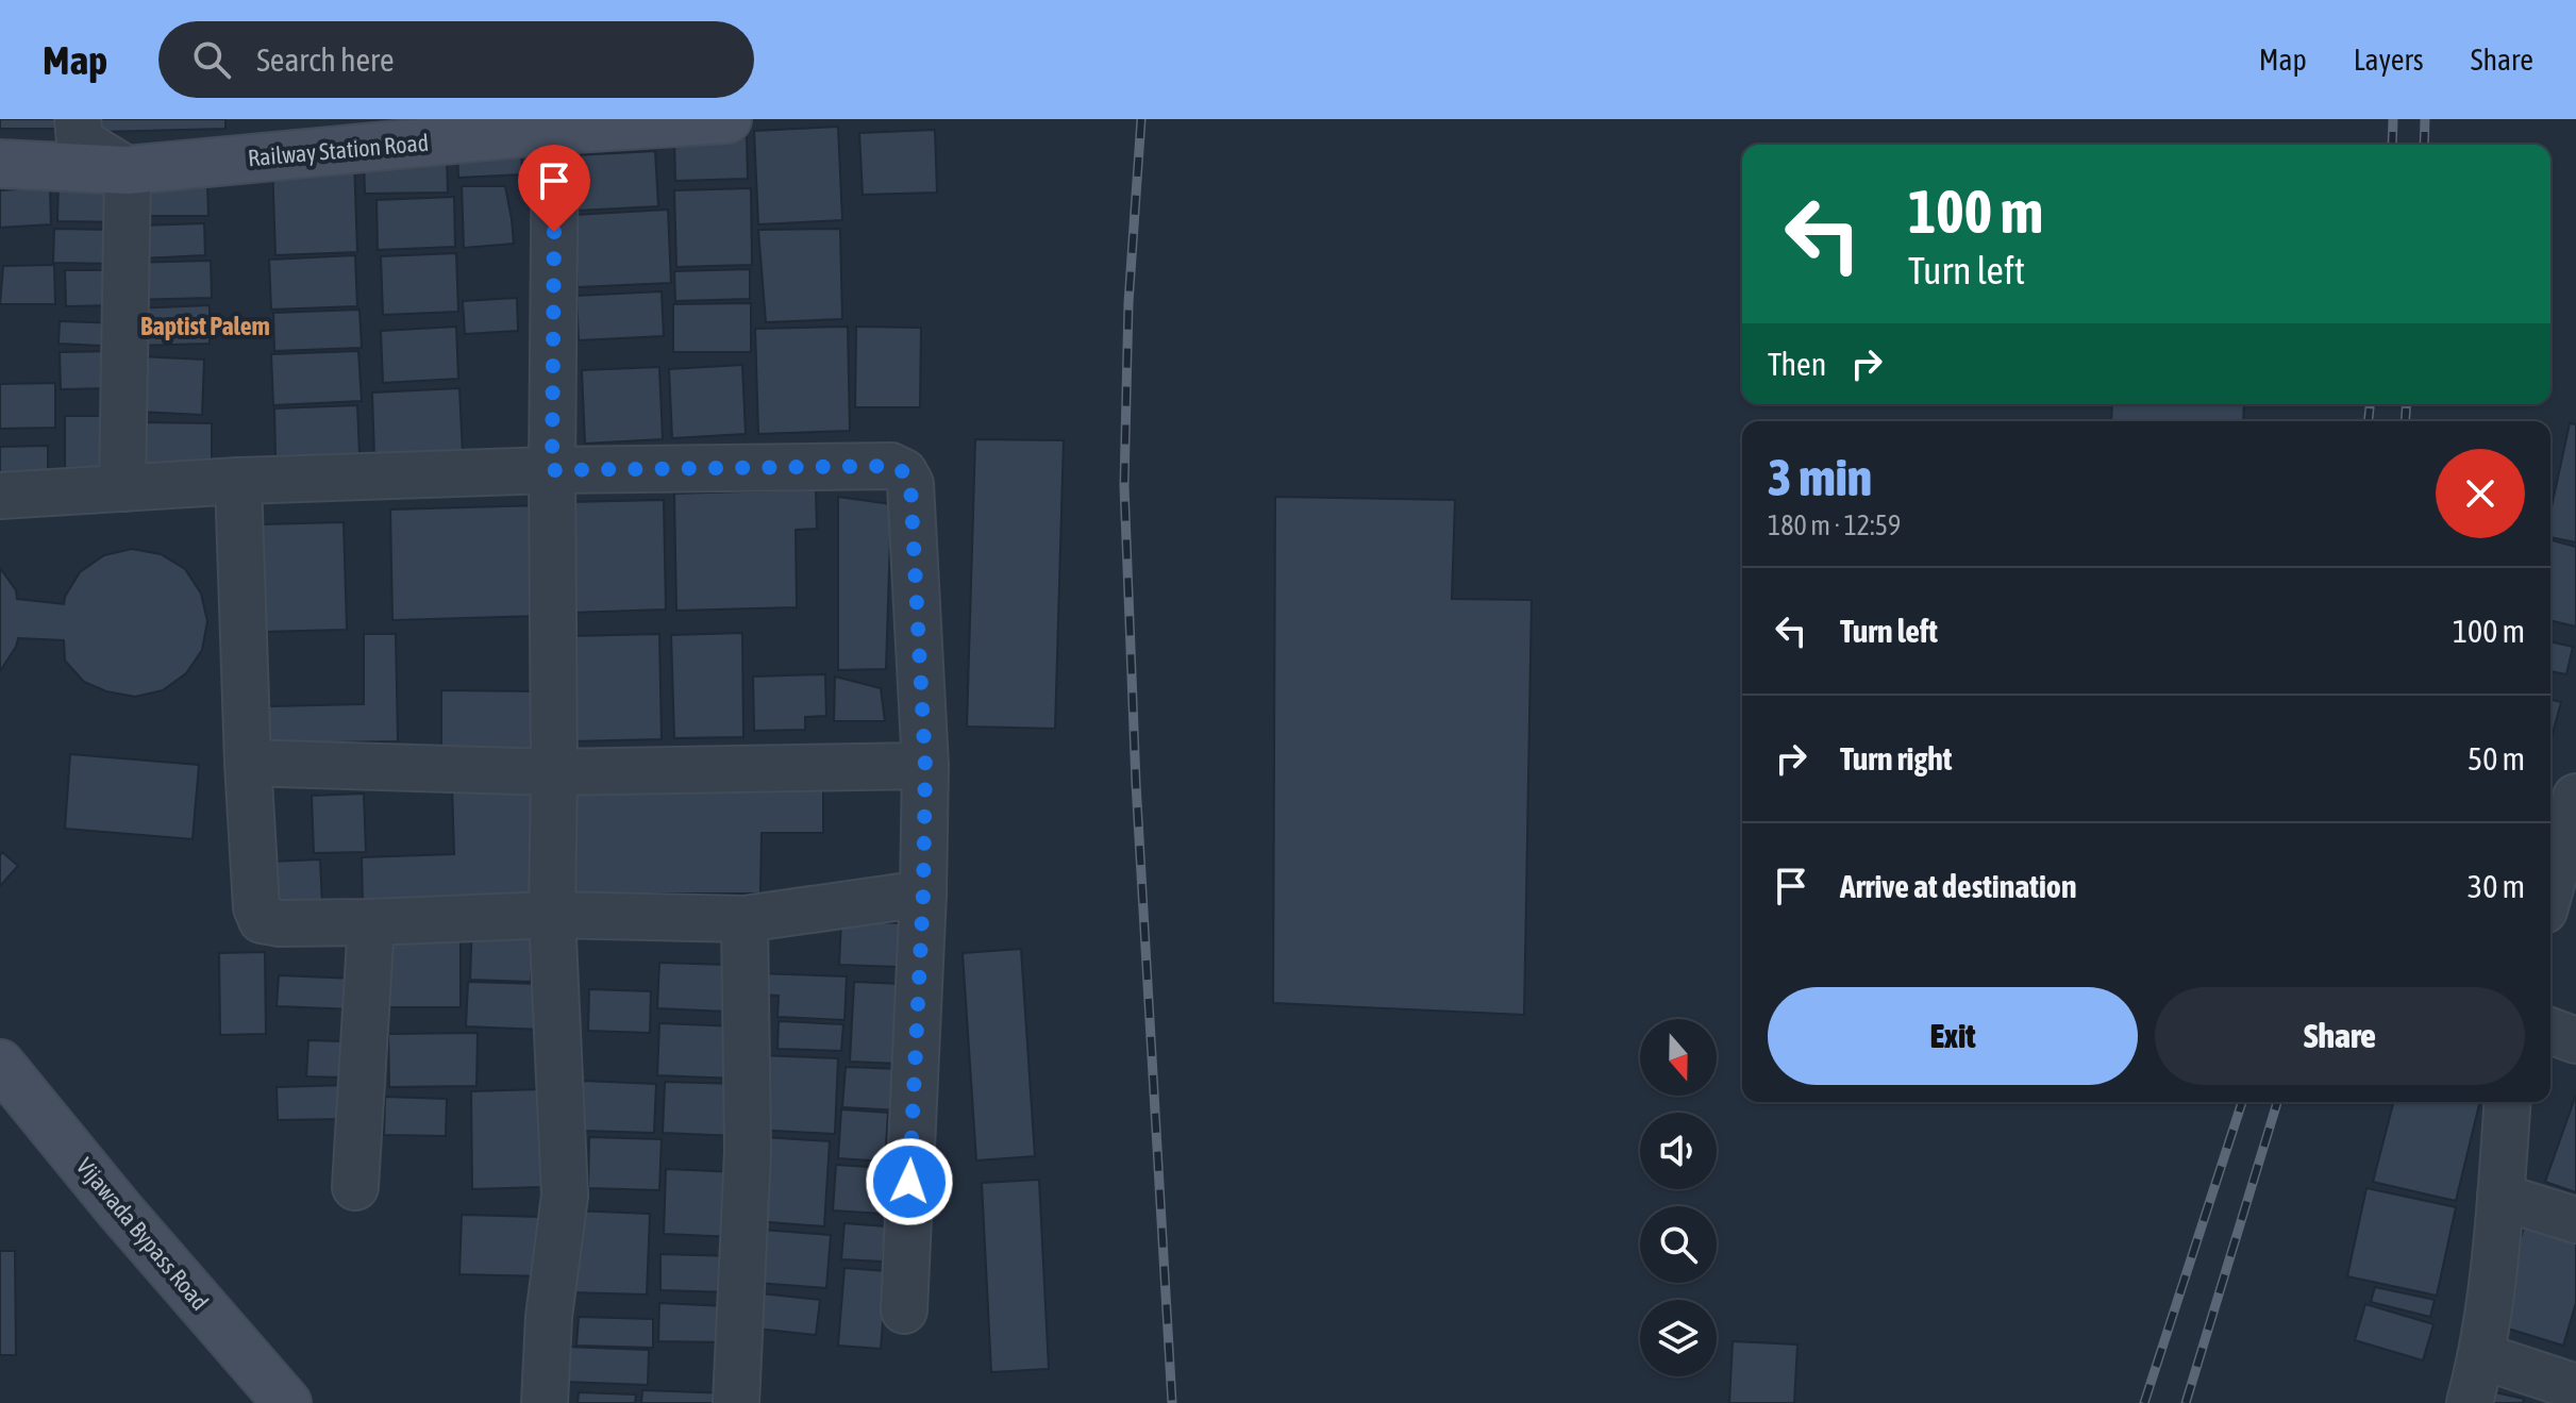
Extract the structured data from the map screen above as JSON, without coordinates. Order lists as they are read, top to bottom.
{
  "streets": {
    "street": ["Railway Station Road", "Vijawada Bypass Road"]
  },
  "districts": ["Baptist Palem"],
  "north": "bottom",
  "page": {
    "header": "Map",
    "search": "Search here",
    "nav": ["Map", "Layers", "Share"],
    "turn": ["100 m", "Turn left"],
    "then": "Then",
    "heading": ["3 min", "180 m · 12:59"],
    "list": [
      {
        "name": "Turn left",
        "value": "100 m"
      },
      {
        "name": "Turn right",
        "value": "50 m"
      },
      {
        "name": "Arrive at destination",
        "value": "30 m"
      }
    ],
    "buttons": ["Exit", "Share"]
  }
}
